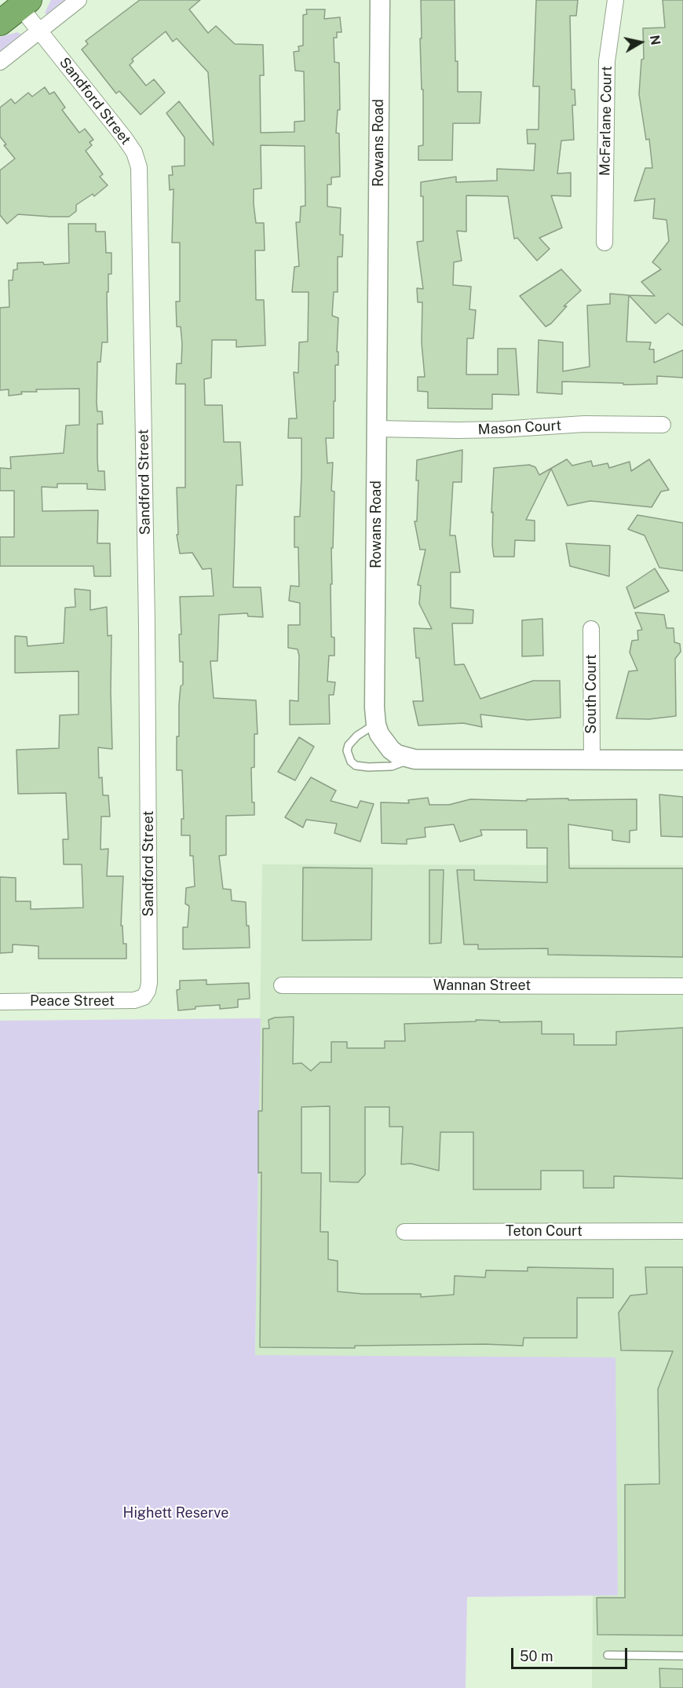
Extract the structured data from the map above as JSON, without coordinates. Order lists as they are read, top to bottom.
{
  "streets": {
    "street": [
      "Sandford Street",
      "McFarlane Court",
      "Rowans Road",
      "Mason Court",
      "South Court",
      "Wannan Street",
      "Peace Street",
      "Teton Court"
    ]
  },
  "crossings": [
    ["Sandford Street", "Peace Street"],
    ["Rowans Road", "Mason Court"],
    ["Rowans Road", "South Court"]
  ],
  "parks": ["Highett Reserve"],
  "scale_bar": "50 m",
  "north": "right"
}
